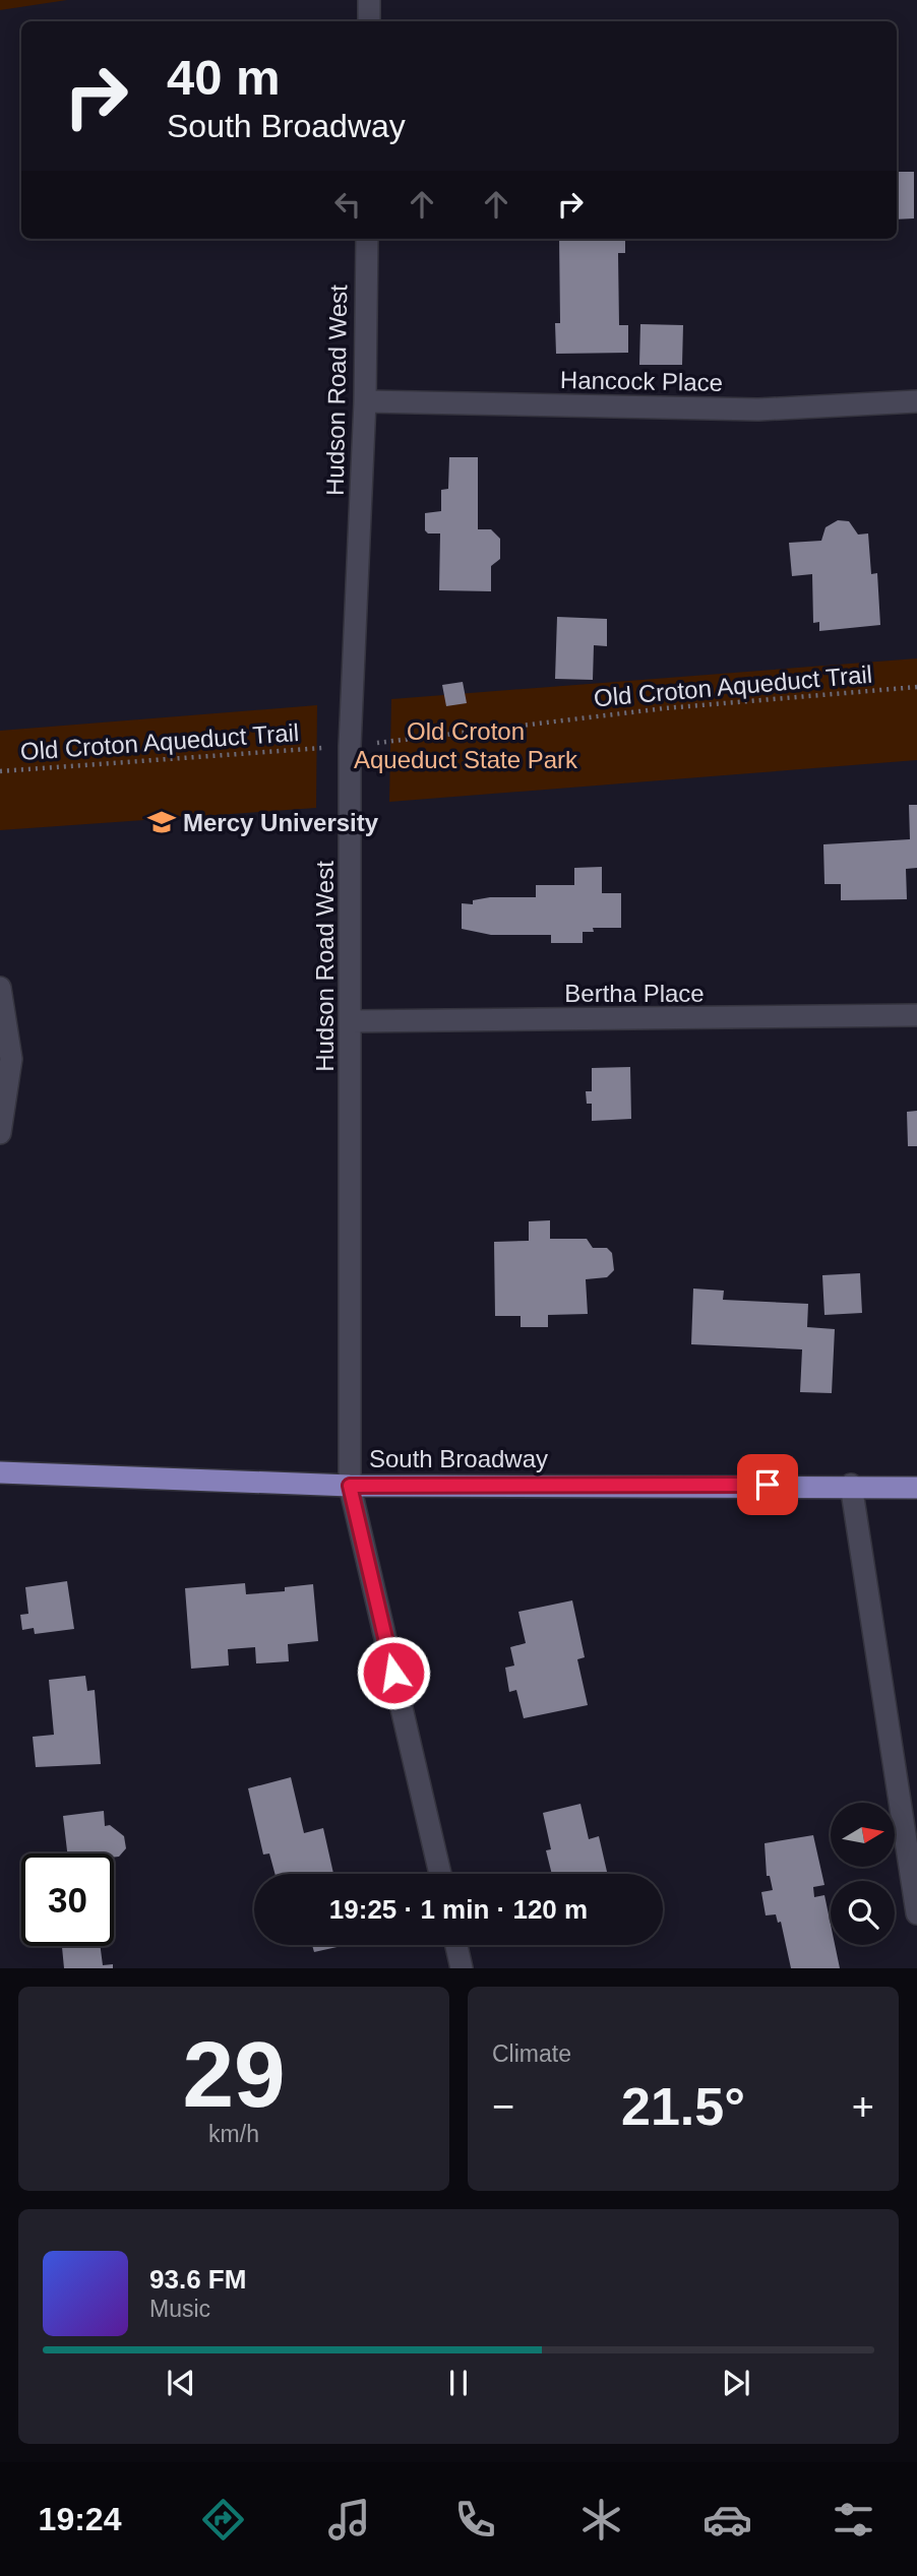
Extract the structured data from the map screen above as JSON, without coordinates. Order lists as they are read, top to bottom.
{
  "streets": {
    "main road": ["South Broadway"],
    "street": ["Hancock Place", "Hudson Road West", "Bertha Place"],
    "path": ["Old Croton Aqueduct Trail"]
  },
  "crossings": [
    ["Hancock Place", "Hudson Road West"],
    ["Hudson Road West", "Old Croton Aqueduct Trail"],
    ["Hudson Road West", "Bertha Place"],
    ["Hudson Road West", "South Broadway"]
  ],
  "parks": ["Old Croton Aqueduct State Park"],
  "places": {
    "school or university": ["Mercy University"]
  },
  "north": "right",
  "page": {
    "turn": ["40 m", "South Broadway"],
    "limit": "30",
    "trip": "19:25 · 1 min · 120 m",
    "tile": [
      ["29", "km/h"],
      "Climate"
    ],
    "heat": ["−", "21.5°", "+"],
    "song": ["93.6 FM", "Music"],
    "tabs": "19:24"
  }
}
